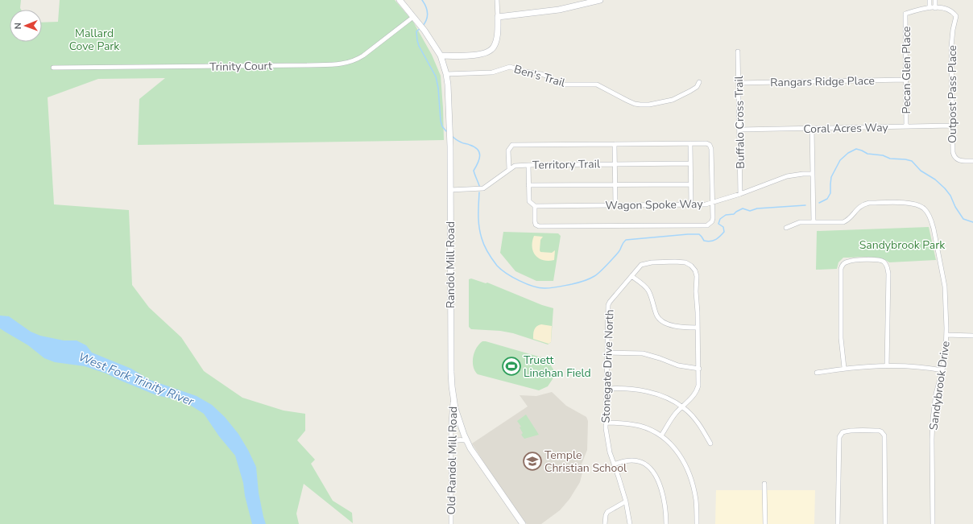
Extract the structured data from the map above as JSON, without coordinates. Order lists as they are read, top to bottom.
{
  "streets": {
    "main road": ["Randol Mill Road"],
    "street": [
      "Trinity Court",
      "Pecan Glen Place",
      "Ben's Trail",
      "Rangars Ridge Place",
      "Outpost Pass Place",
      "Buffalo Cross Trail",
      "Coral Acres Way",
      "Territory Trail",
      "Wagon Spoke Way",
      "Stonegate Drive North",
      "Sandybrook Drive",
      "Old Randol Mill Road"
    ]
  },
  "crossings": [
    ["Trinity Court", "Randol Mill Road"],
    ["Pecan Glen Place", "Rangars Ridge Place"],
    ["Pecan Glen Place", "Coral Acres Way"],
    ["Ben's Trail", "Randol Mill Road"],
    ["Rangars Ridge Place", "Buffalo Cross Trail"],
    ["Outpost Pass Place", "Coral Acres Way"],
    ["Buffalo Cross Trail", "Coral Acres Way"],
    ["Buffalo Cross Trail", "Wagon Spoke Way"],
    ["Territory Trail", "Randol Mill Road"],
    ["Randol Mill Road", "Old Randol Mill Road"]
  ],
  "water": ["West Fork Trinity River"],
  "parks": ["Mallard Cove Park", "Sandybrook Park"],
  "places": {
    "sports": ["Truett Linehan Field"],
    "school or university": ["Temple Christian School"]
  },
  "north": "left"
}
